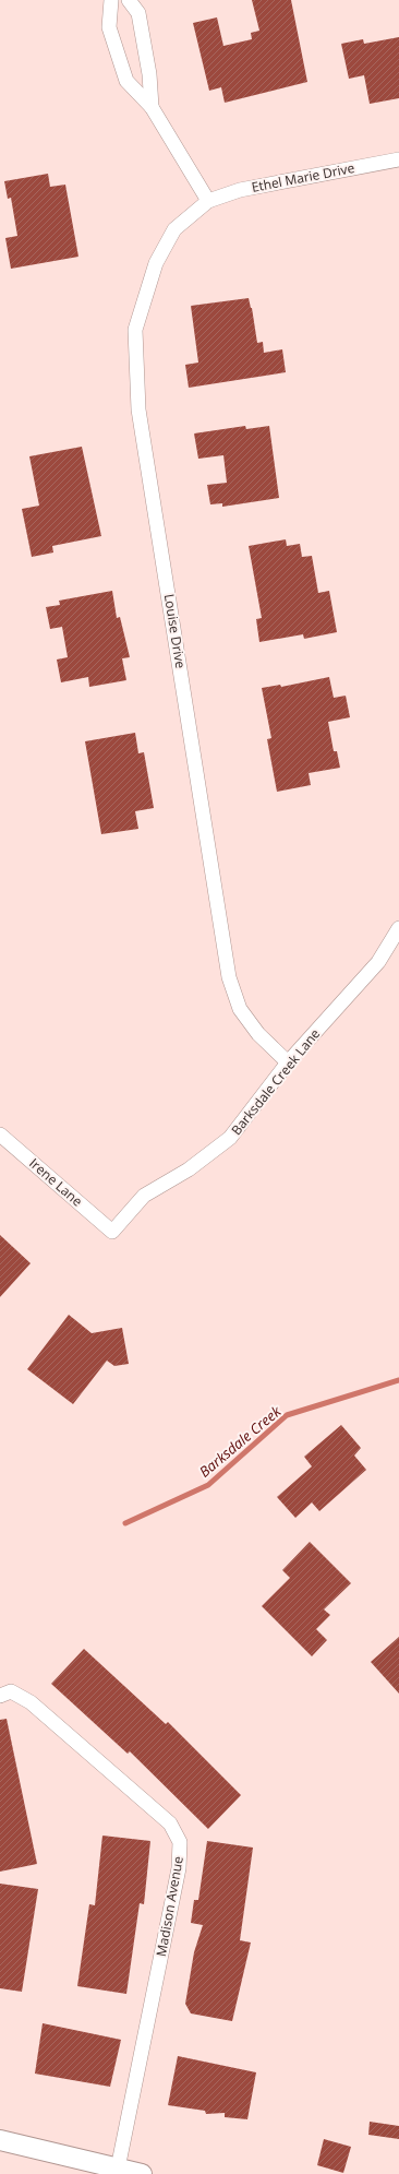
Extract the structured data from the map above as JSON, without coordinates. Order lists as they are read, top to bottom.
{
  "streets": {
    "street": [
      "Ethel Marie Drive",
      "Louise Drive",
      "Barksdale Creek Lane",
      "Irene Lane",
      "Madison Avenue"
    ]
  },
  "crossings": [
    ["Ethel Marie Drive", "Louise Drive"],
    ["Louise Drive", "Barksdale Creek Lane"],
    ["Barksdale Creek Lane", "Irene Lane"]
  ],
  "water": ["Barksdale Creek"]
}
